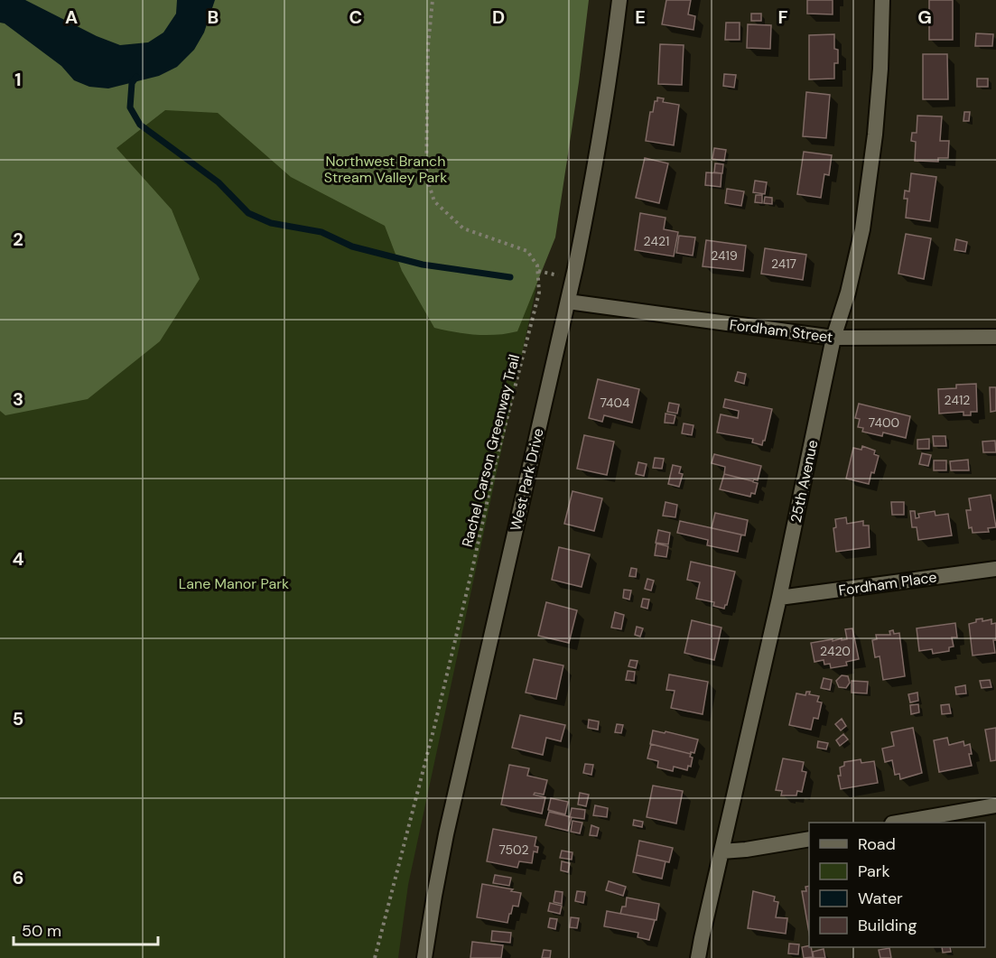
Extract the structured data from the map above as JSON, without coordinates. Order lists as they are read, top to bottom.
{
  "streets": {
    "street": [
      "Fordham Street",
      "West Park Drive",
      "25th Avenue",
      "Fordham Place"
    ],
    "path": ["Rachel Carson Greenway Trail"]
  },
  "crossings": [
    ["Fordham Street", "West Park Drive"],
    ["Fordham Street", "25th Avenue"],
    ["25th Avenue", "Fordham Place"]
  ],
  "parks": ["Northwest Branch Stream Valley Park", "Lane Manor Park"],
  "house_numbers": [
    "2421",
    "2419",
    "2417",
    "2412",
    "7404",
    "7400",
    "2420",
    "7502"
  ],
  "legend": [
    "Road",
    "Park",
    "Water",
    "Building"
  ],
  "scale_bar": "50 m",
  "grid": {
    "columns": [
      "A",
      "B",
      "C",
      "D",
      "E",
      "F",
      "G"
    ],
    "rows": [
      "1",
      "2",
      "3",
      "4",
      "5",
      "6"
    ]
  }
}
